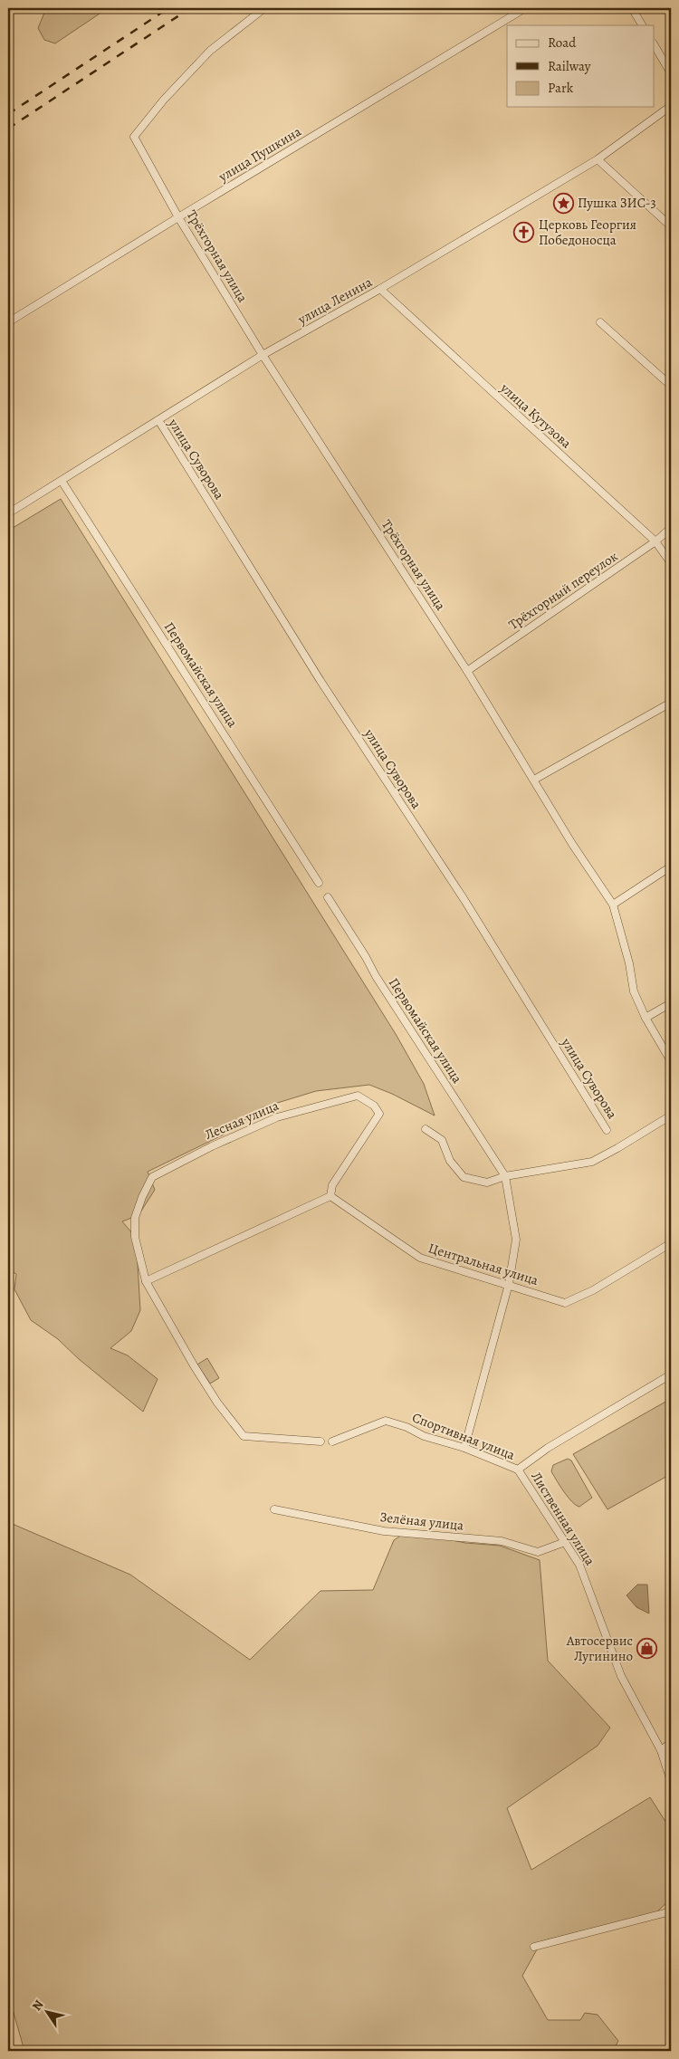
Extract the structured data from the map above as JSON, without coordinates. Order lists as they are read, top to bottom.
{
  "streets": {
    "street": [
      "улица Пушкина",
      "Трёхгорная улица",
      "улица Ленина",
      "улица Кутузова",
      "улица Суворова",
      "Трёхгорный переулок",
      "Первомайская улица",
      "Лесная улица",
      "Центральная улица",
      "Спортивная улица",
      "Лиственная улица",
      "Зелёная улица"
    ]
  },
  "crossings": [
    ["улица Пушкина", "Трёхгорная улица"],
    ["Трёхгорная улица", "улица Ленина"],
    ["Трёхгорная улица", "Трёхгорный переулок"],
    ["улица Ленина", "улица Кутузова"],
    ["улица Ленина", "улица Суворова"],
    ["улица Ленина", "Первомайская улица"],
    ["улица Кутузова", "Трёхгорный переулок"],
    ["Лесная улица", "Центральная улица"],
    ["Спортивная улица", "Лиственная улица"],
    ["Лиственная улица", "Зелёная улица"]
  ],
  "places": {
    "place": ["Пушка ЗИС-3"],
    "church": ["Церковь Георгия Победоносца"],
    "shop": ["Автосервис Лугинино"]
  },
  "legend": ["Road", "Railway", "Park"],
  "north": "top left"
}
